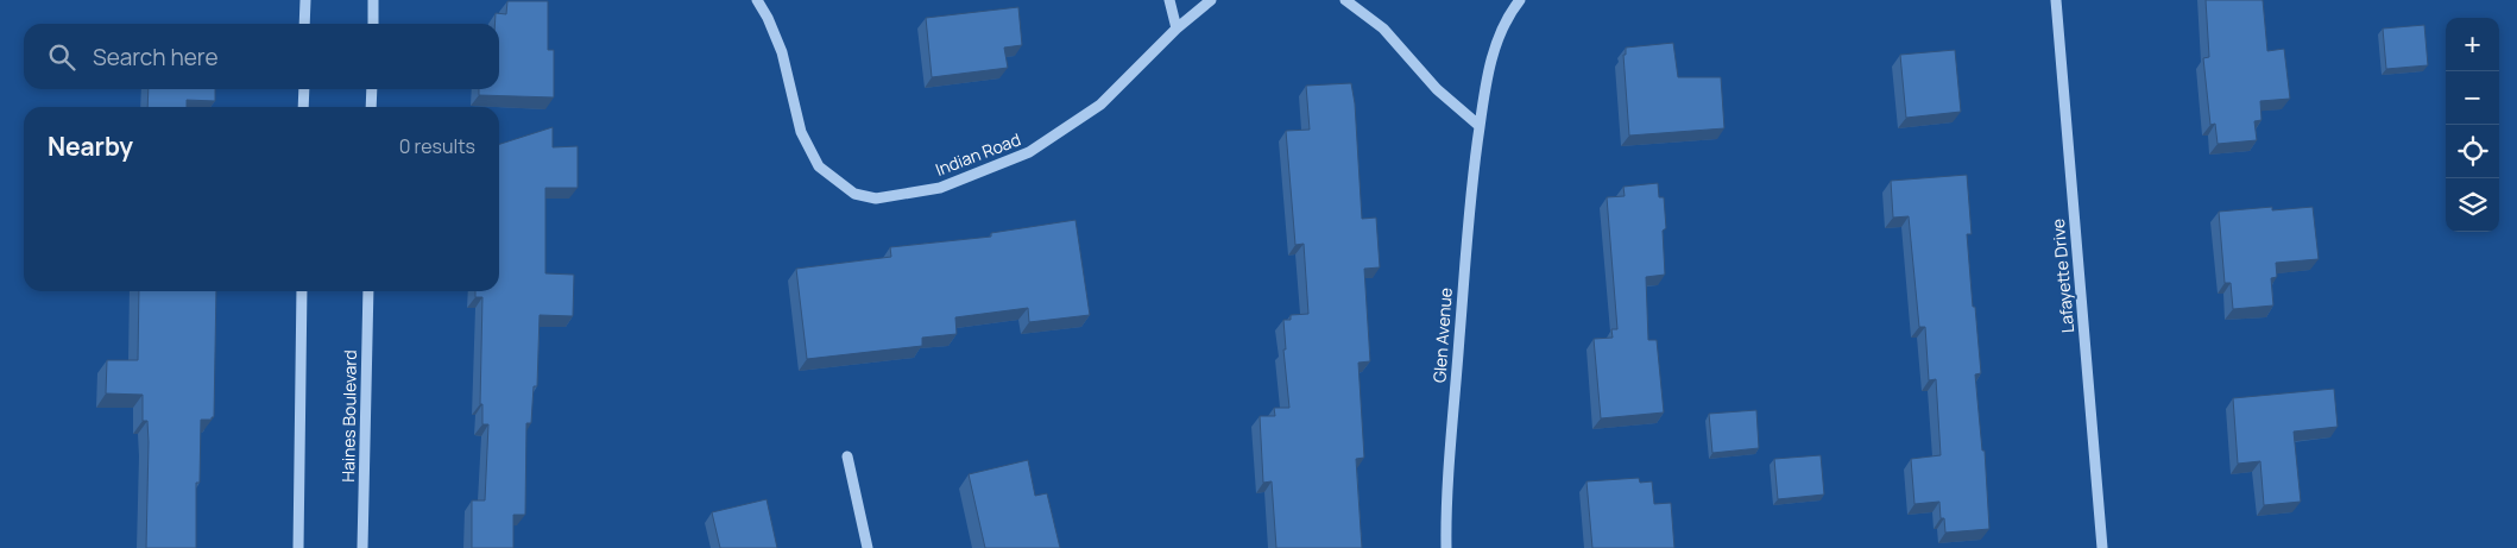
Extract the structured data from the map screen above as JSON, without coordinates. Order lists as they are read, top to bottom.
{
  "streets": {
    "street": [
      "Indian Road",
      "Lafayette Drive",
      "Glen Avenue",
      "Haines Boulevard"
    ]
  },
  "page": {
    "map_buttons": ["+", "−"],
    "search": "Search here",
    "heading": ["Nearby", "0 results"]
  }
}
